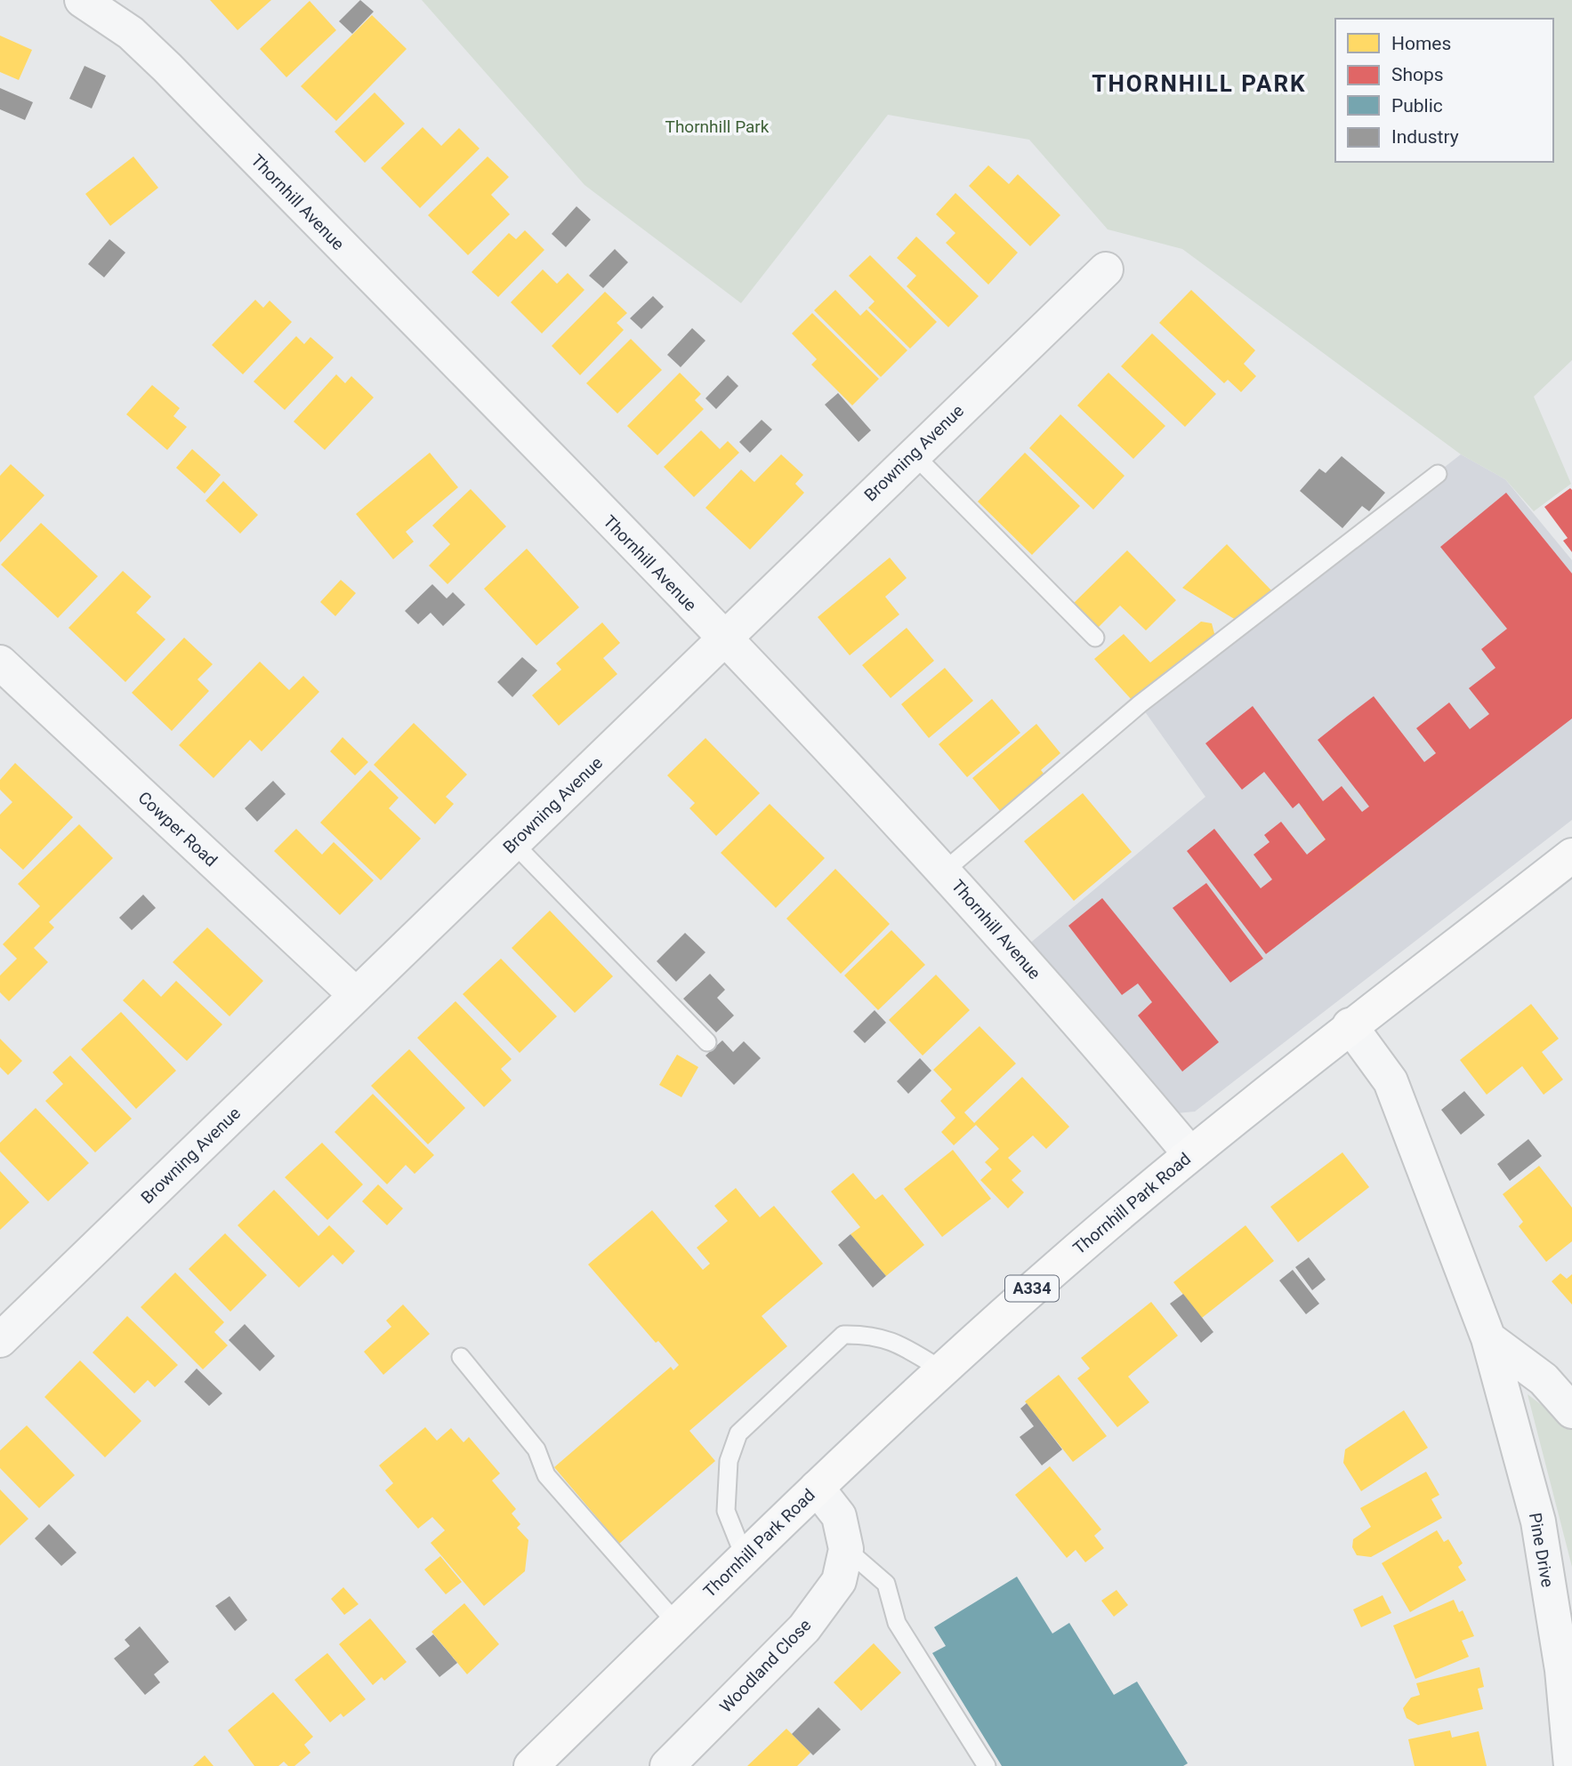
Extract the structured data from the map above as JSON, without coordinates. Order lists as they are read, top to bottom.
{
  "streets": {
    "main road": ["Thornhill Park Road", "A334"],
    "street": [
      "Thornhill Avenue",
      "Browning Avenue",
      "Cowper Road",
      "Pine Drive",
      "Woodland Close"
    ]
  },
  "crossings": [
    ["Thornhill Avenue", "Browning Avenue"],
    ["Thornhill Avenue", "Thornhill Park Road"],
    ["Browning Avenue", "Cowper Road"],
    ["Thornhill Park Road", "Pine Drive"],
    ["Thornhill Park Road", "Woodland Close"]
  ],
  "districts": ["THORNHILL PARK"],
  "parks": ["Thornhill Park"],
  "legend": [
    "Homes",
    "Shops",
    "Public",
    "Industry"
  ]
}
